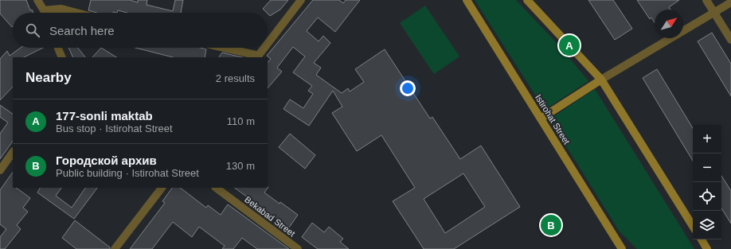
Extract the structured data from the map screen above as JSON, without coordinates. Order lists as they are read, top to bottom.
{
  "streets": {
    "main road": ["Istirohat Street"],
    "street": ["Bekabad Street"]
  },
  "north": "top right",
  "page": {
    "search": "Search here",
    "pins": ["A", "B"],
    "heading": ["Nearby", "2 results"],
    "list": [
      {
        "mark": "A",
        "name": "177-sonli maktab",
        "note": "Bus stop · Istirohat Street",
        "value": "110 m"
      },
      {
        "mark": "B",
        "name": "Городской архив",
        "note": "Public building · Istirohat Street",
        "value": "130 m"
      }
    ],
    "map_buttons": ["+", "−"]
  }
}
